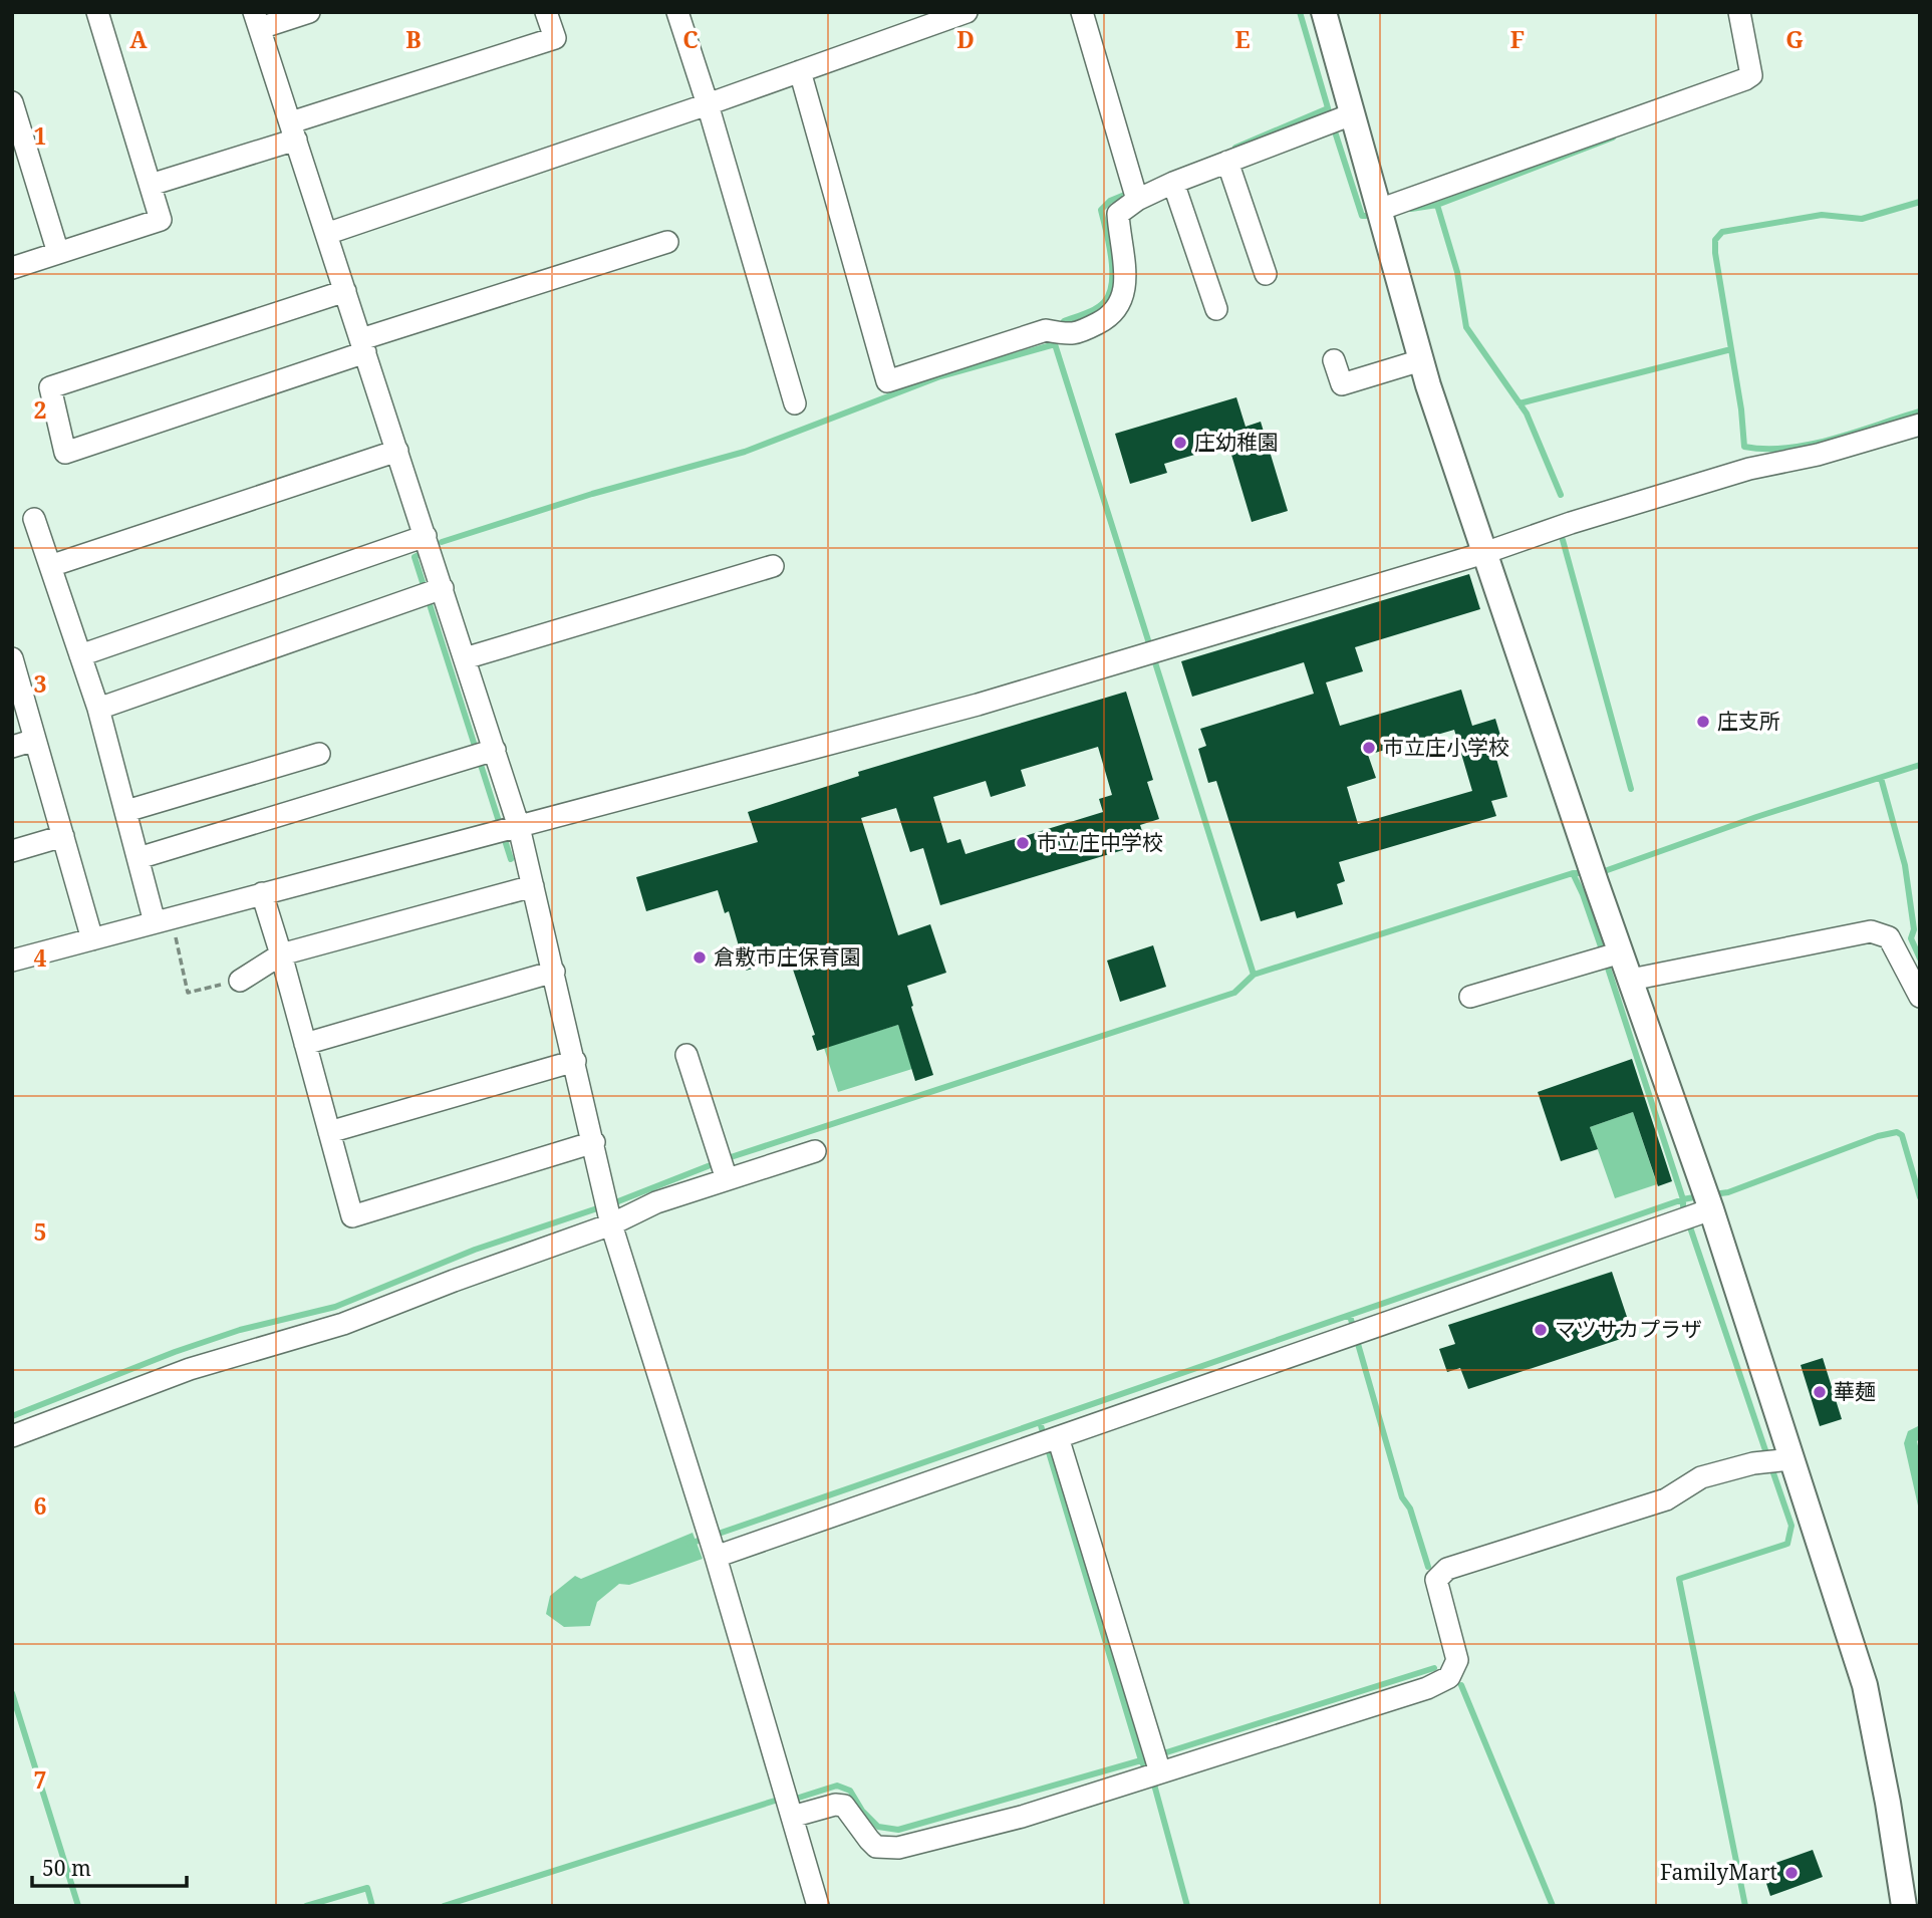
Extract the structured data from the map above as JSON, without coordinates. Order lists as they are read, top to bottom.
{
  "places": [
    "庄幼稚園",
    "庄支所",
    "市立庄小学校",
    "市立庄中学校",
    "倉敷市庄保育園",
    "マツサカプラザ",
    "華麺",
    "FamilyMart"
  ],
  "scale_bar": "50 m",
  "grid": {
    "columns": [
      "A",
      "B",
      "C",
      "D",
      "E",
      "F",
      "G"
    ],
    "rows": [
      "1",
      "2",
      "3",
      "4",
      "5",
      "6",
      "7"
    ]
  }
}
